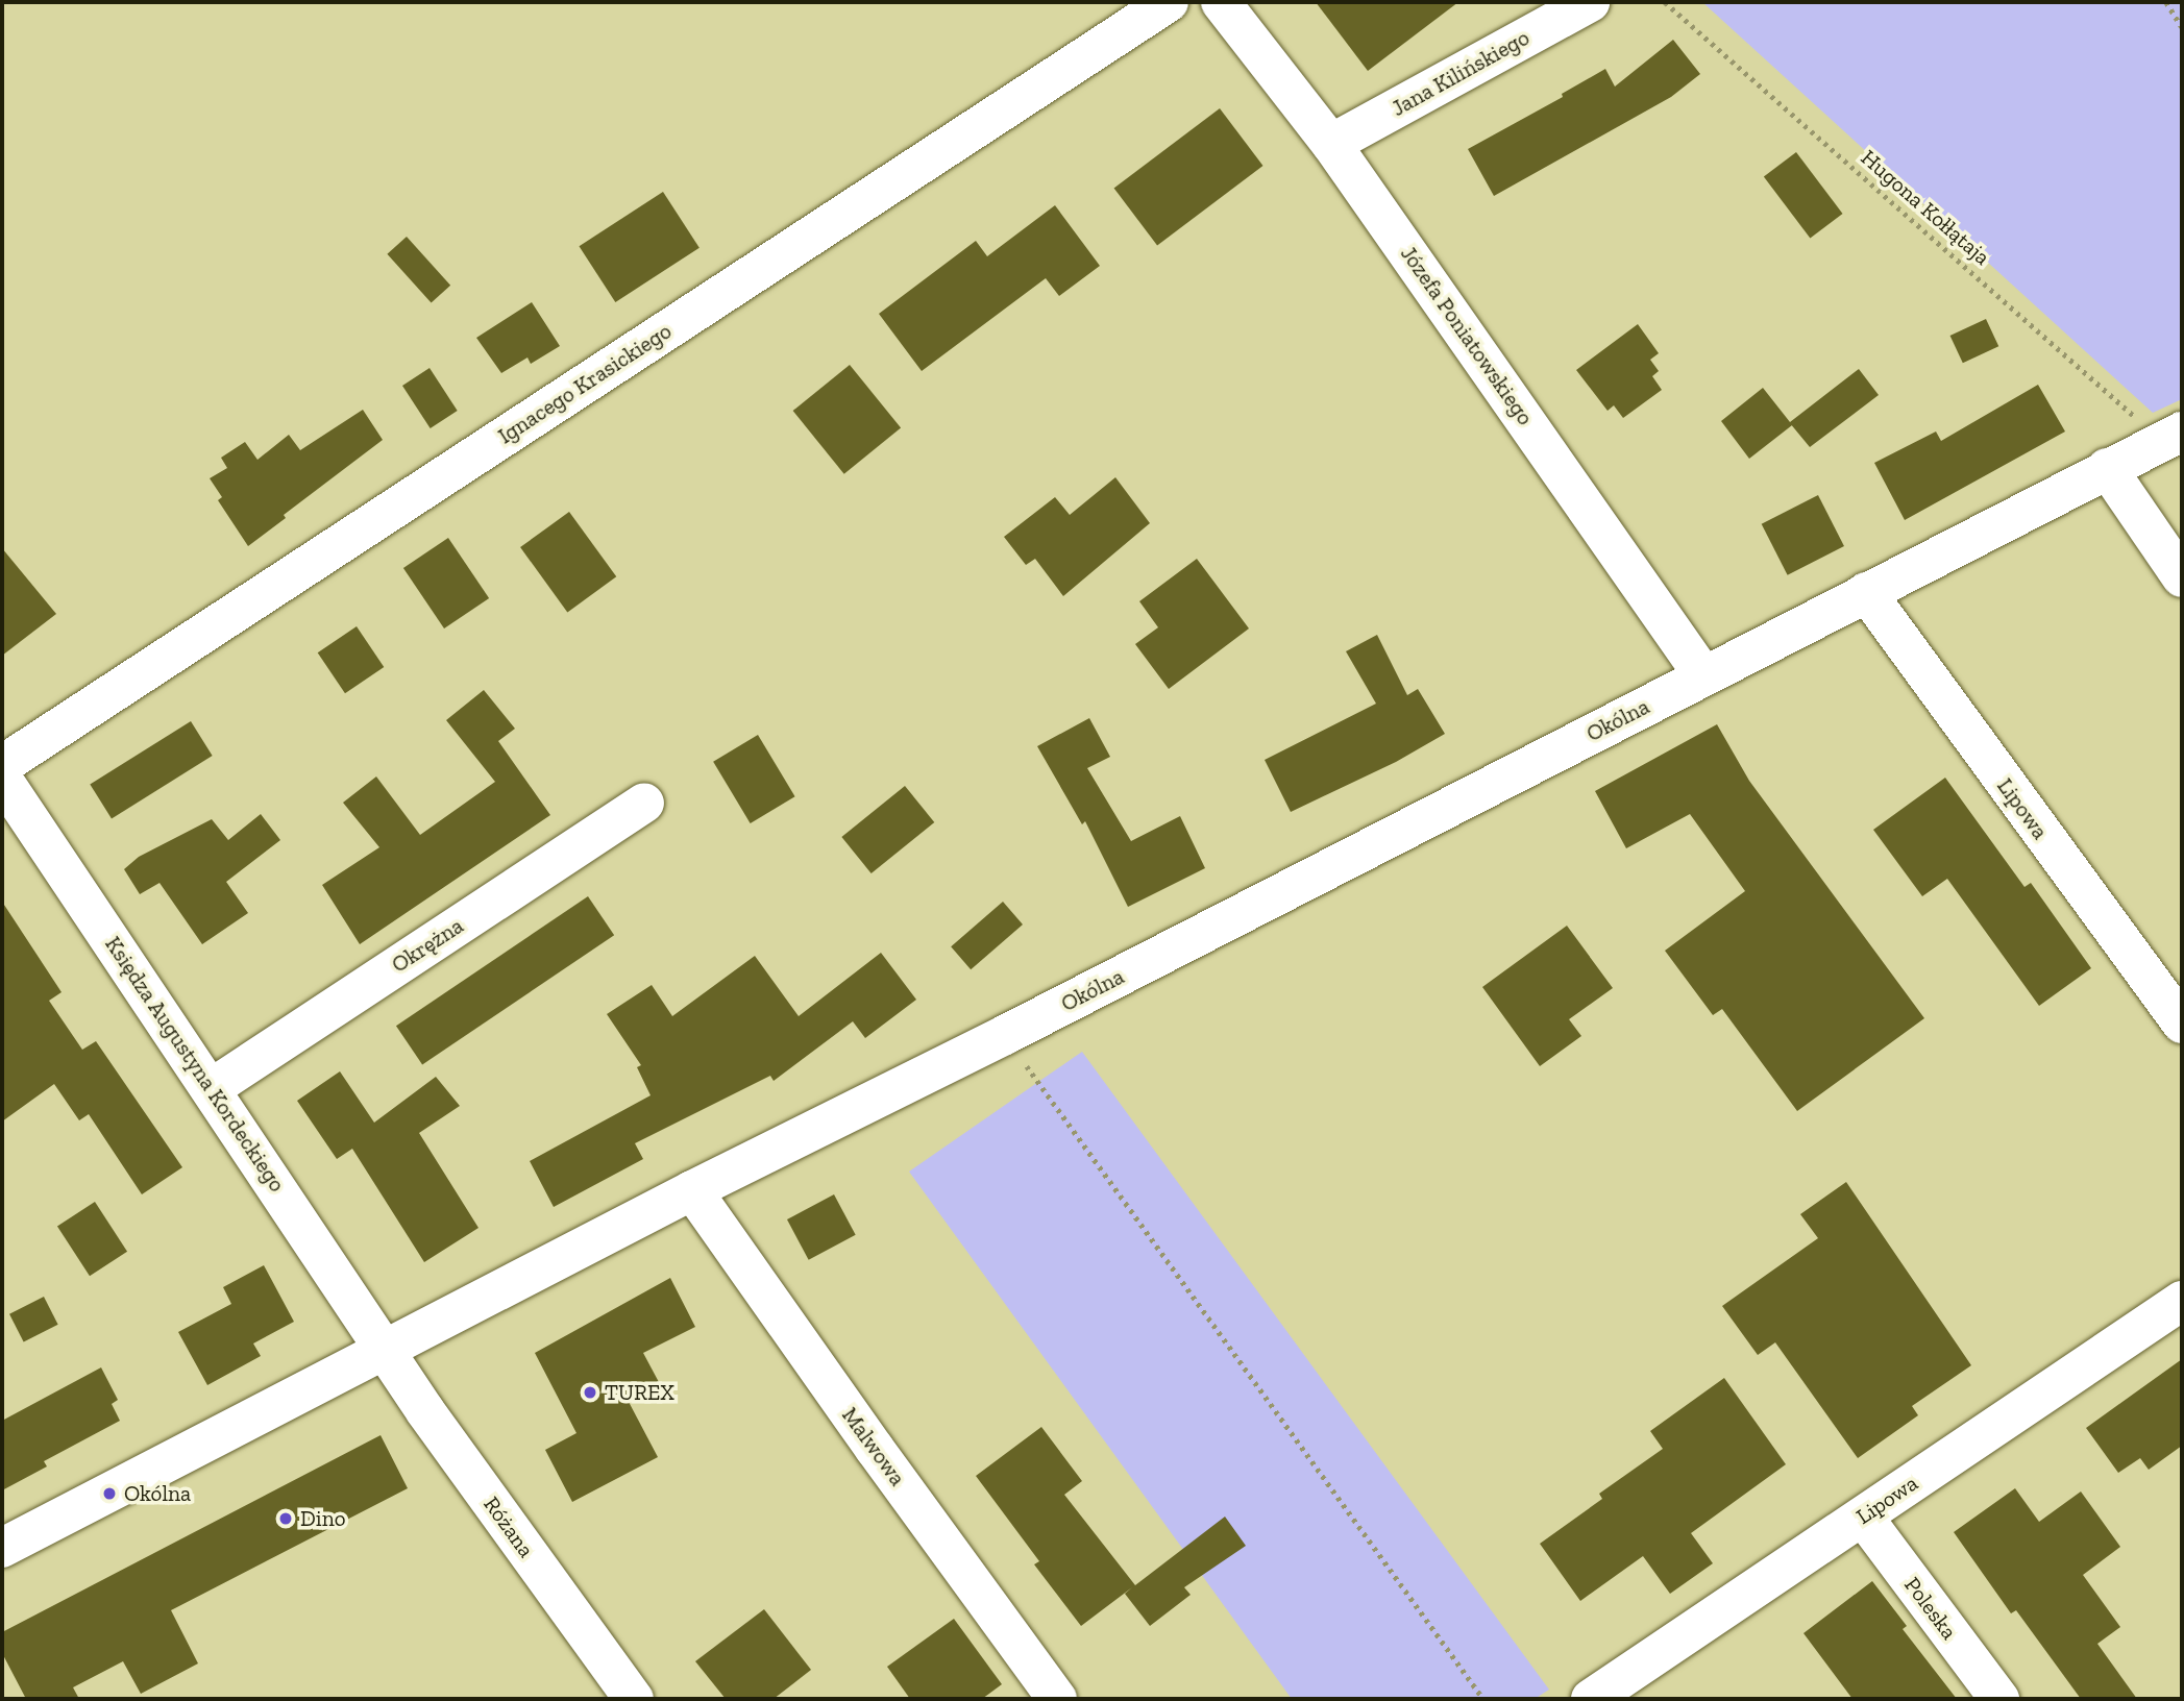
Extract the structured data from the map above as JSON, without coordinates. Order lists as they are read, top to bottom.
{
  "streets": {
    "street": [
      "Jana Kilińskiego",
      "Józefa Poniatowskiego",
      "Ignacego Krasickiego",
      "Okólna",
      "Lipowa",
      "Okrężna",
      "Księdza Augustyna Kordeckiego",
      "Malwowa",
      "Różana",
      "Poleska"
    ],
    "path": ["Hugona Kołłątaja"]
  },
  "crossings": [
    ["Jana Kilińskiego", "Józefa Poniatowskiego"],
    ["Hugona Kołłątaja", "Okólna"],
    ["Józefa Poniatowskiego", "Okólna"],
    ["Okólna", "Lipowa"],
    ["Okólna", "Księdza Augustyna Kordeckiego"],
    ["Okólna", "Malwowa"],
    ["Okólna", "Różana"],
    ["Lipowa", "Poleska"],
    ["Okrężna", "Księdza Augustyna Kordeckiego"],
    ["Księdza Augustyna Kordeckiego", "Różana"]
  ],
  "places": ["TUREX", "Okólna", "Dino"]
}
